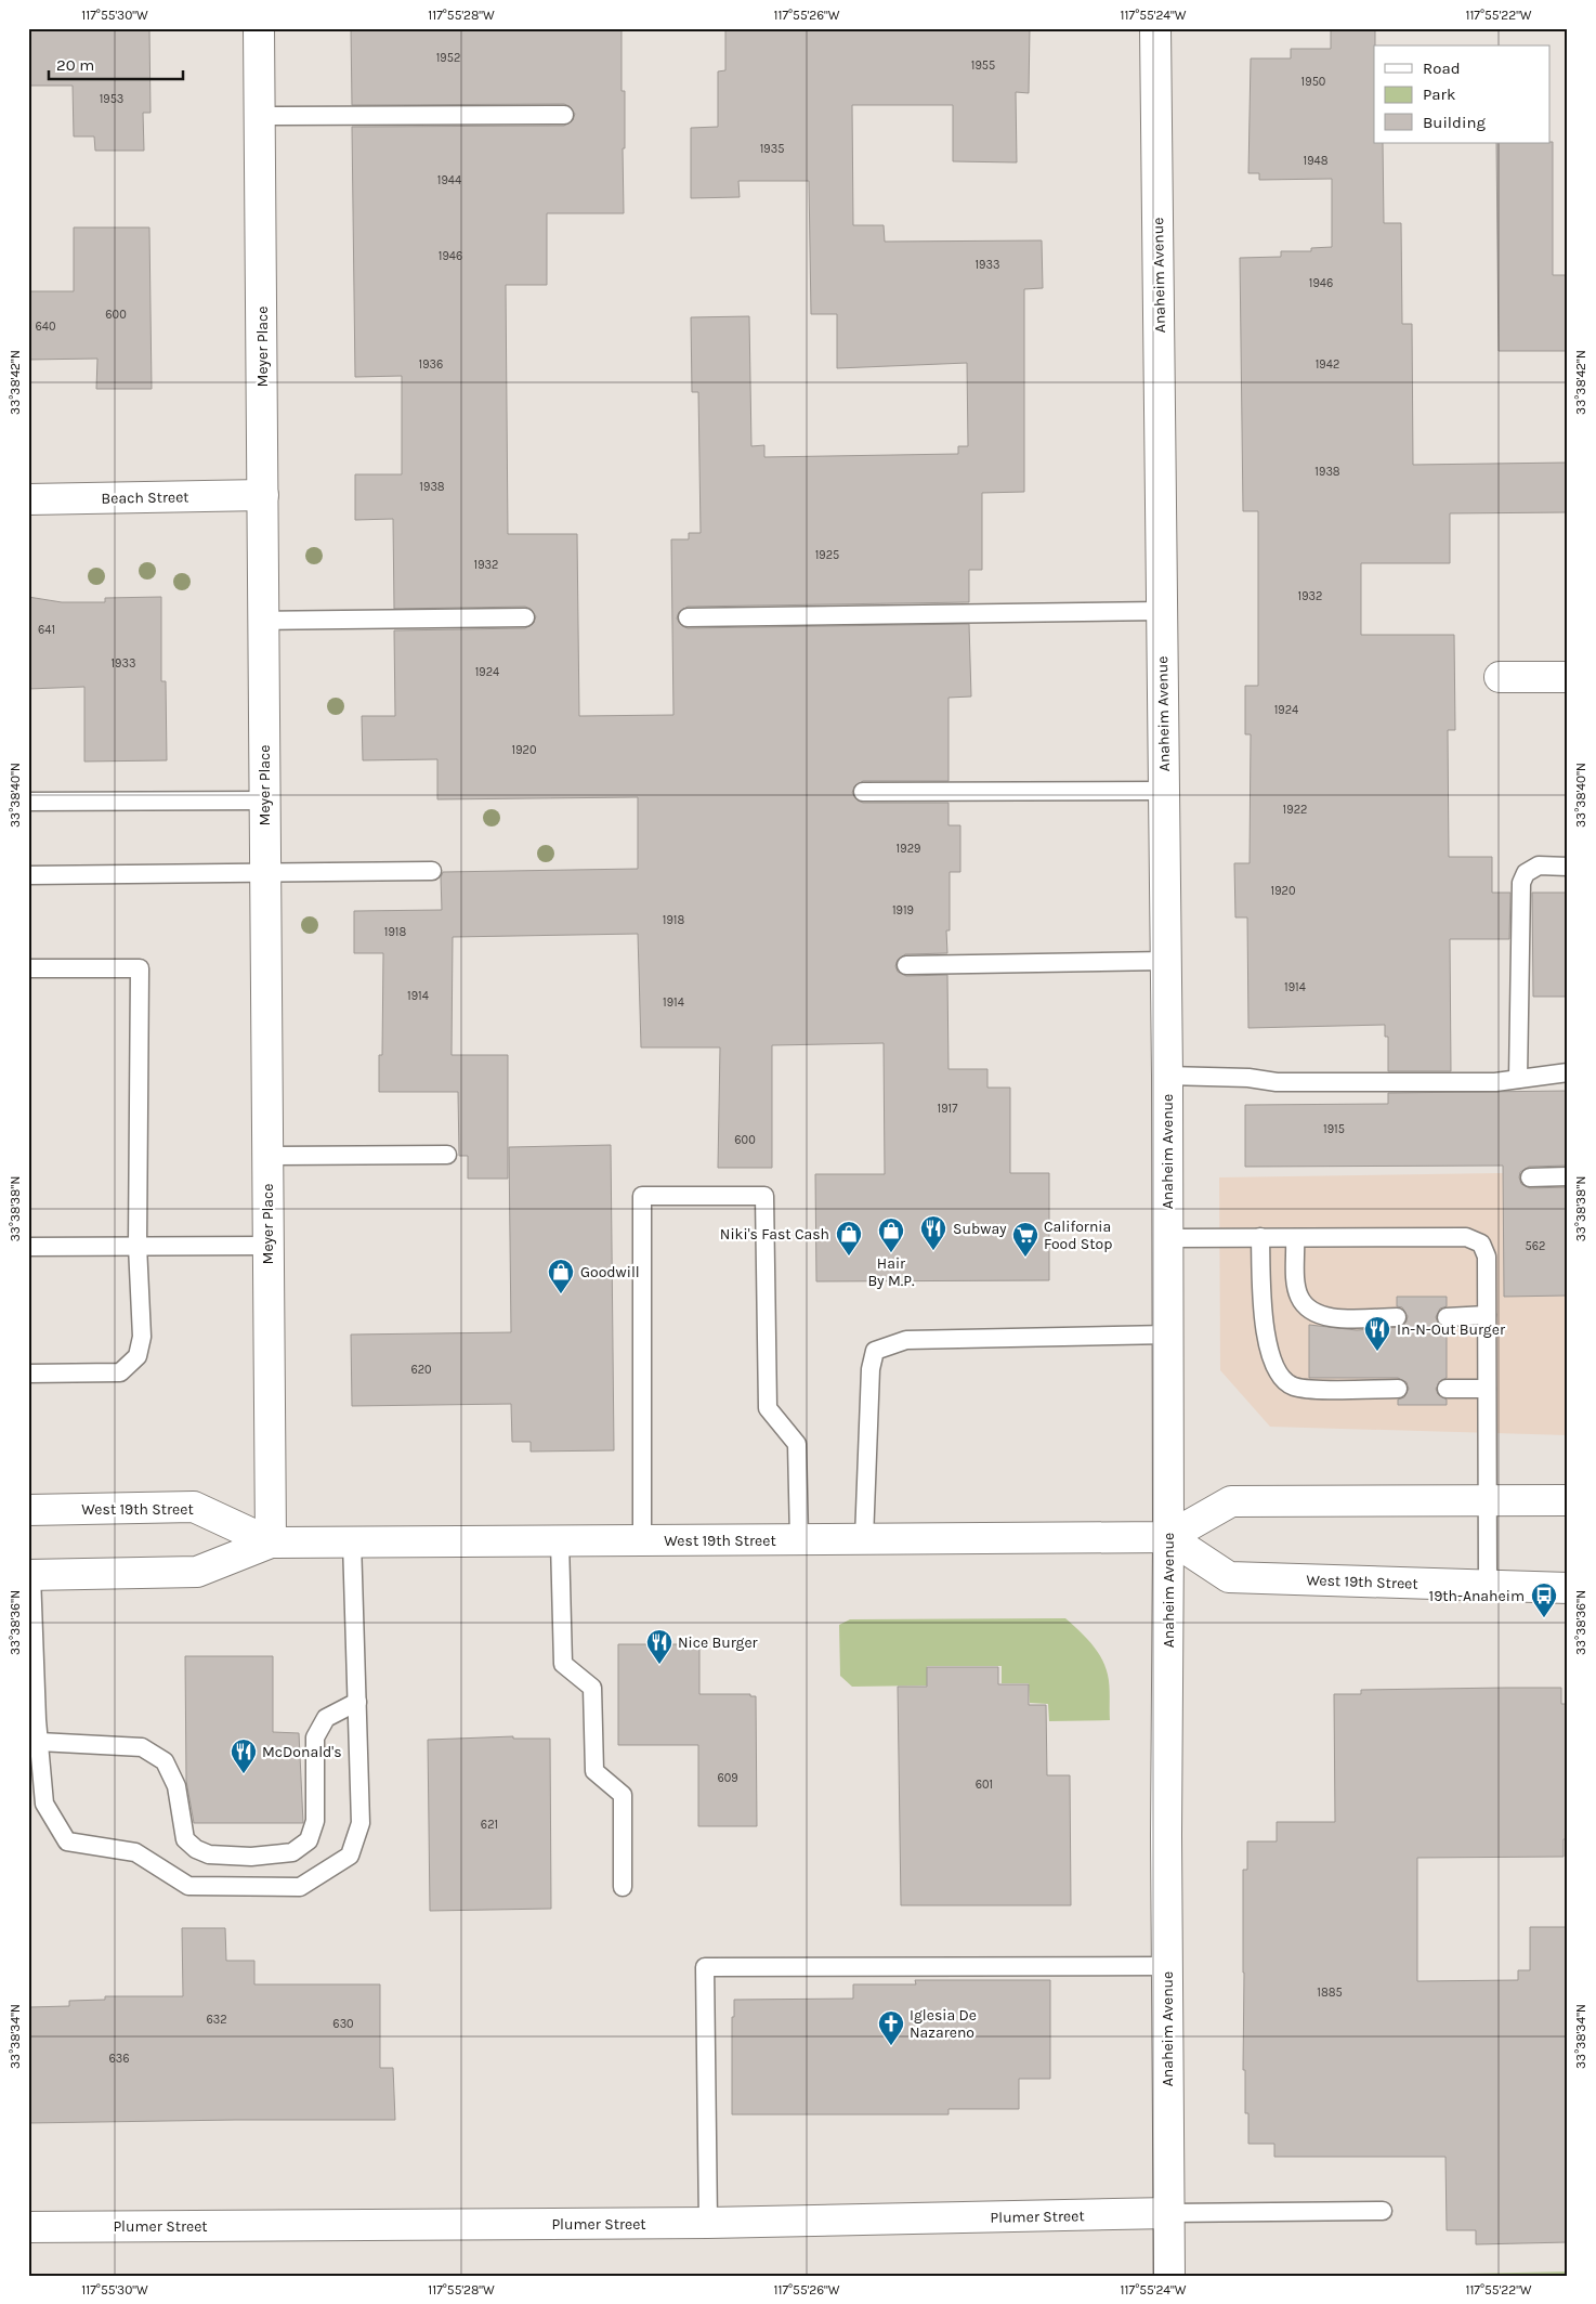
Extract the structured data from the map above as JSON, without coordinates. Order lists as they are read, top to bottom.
{
  "streets": {
    "street": [
      "Anaheim Avenue",
      "Meyer Place",
      "Beach Street",
      "West 19th Street",
      "Plumer Street"
    ]
  },
  "crossings": [
    ["Anaheim Avenue", "West 19th Street"],
    ["Anaheim Avenue", "Plumer Street"],
    ["Meyer Place", "Beach Street"],
    ["Meyer Place", "West 19th Street"]
  ],
  "places": {
    "restaurant": [
      "Subway",
      "In-N-Out Burger",
      "Nice Burger",
      "McDonald's"
    ],
    "shop": ["Hair By M.P.", "Niki's Fast Cash", "Goodwill"],
    "supermarket": ["California Food Stop"],
    "bus stop": ["19th-Anaheim"],
    "church": ["Iglesia De Nazareno"]
  },
  "house_numbers": [
    "1952",
    "1955",
    "1950",
    "1953",
    "1935",
    "1948",
    "1944",
    "1946",
    "1933",
    "1946",
    "600",
    "640",
    "1936",
    "1942",
    "1938",
    "1938",
    "1925",
    "1932",
    "1932",
    "641",
    "1933",
    "1924",
    "1924",
    "1920",
    "1922",
    "1929",
    "1920",
    "1919",
    "1918",
    "1918",
    "1914",
    "1914",
    "1914",
    "1917",
    "1915",
    "600",
    "562",
    "620",
    "609",
    "601",
    "621",
    "1885",
    "632",
    "630",
    "636"
  ],
  "legend": ["Road", "Park", "Building"],
  "scale_bar": "20 m",
  "coordinates": [
    "117°55'30\"W",
    "117°55'28\"W",
    "117°55'26\"W",
    "117°55'24\"W",
    "117°55'22\"W",
    "33°38'42\"N",
    "33°38'40\"N",
    "33°38'38\"N",
    "33°38'36\"N",
    "33°38'34\"N"
  ]
}
